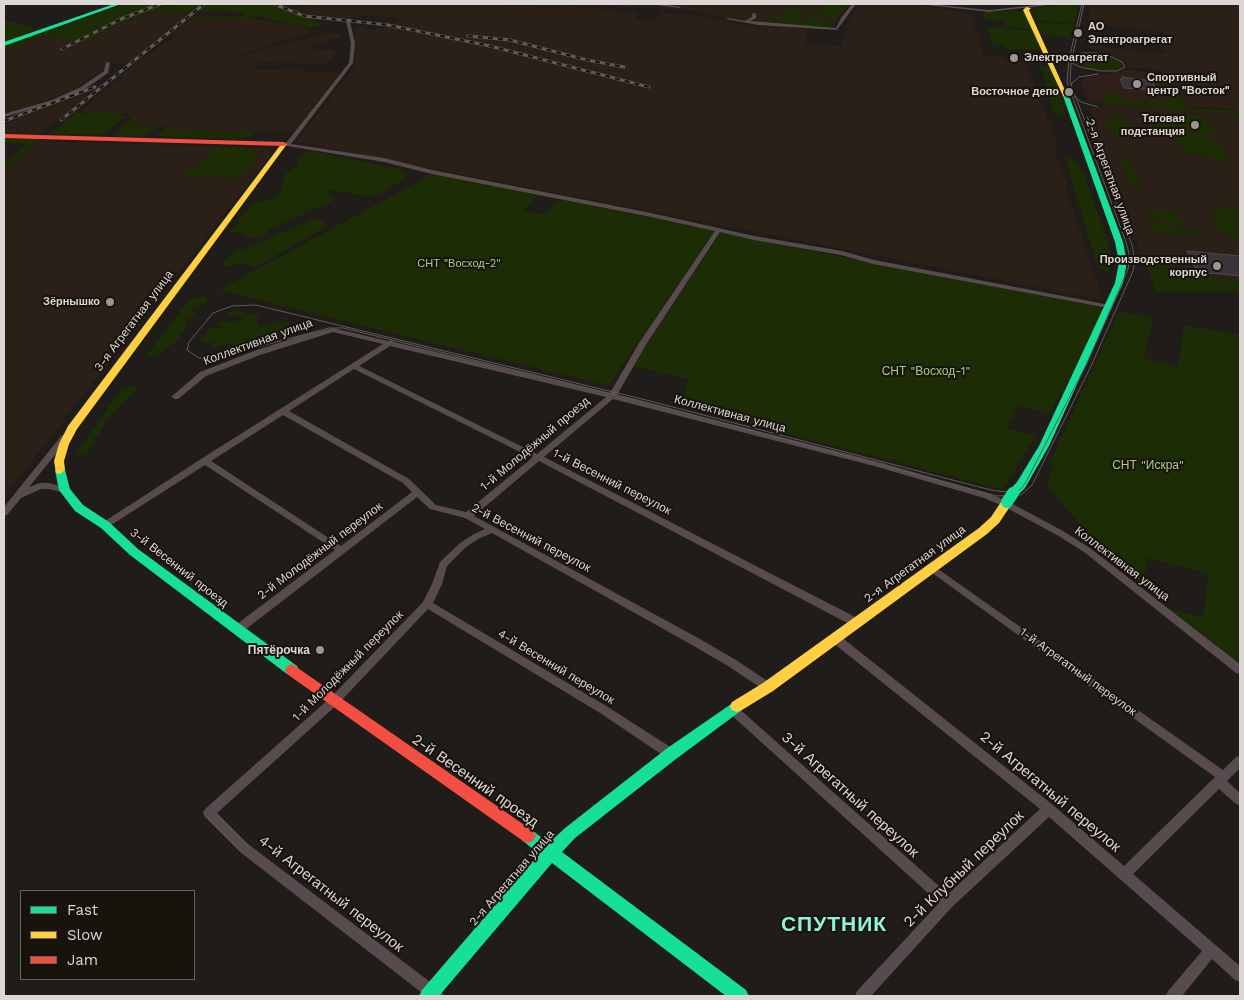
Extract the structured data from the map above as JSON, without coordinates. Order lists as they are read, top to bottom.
{
  "streets": {
    "street": [
      "2-я Агрегатная улица",
      "3-я Агрегатная улица",
      "Коллективная улица",
      "1-й Молодёжный проезд",
      "1-й Весенний переулок",
      "2-й Весенний переулок",
      "2-й Молодёжный переулок",
      "3-й Весенний проезд",
      "1-й Молодёжный переулок",
      "4-й Весенний переулок",
      "1-й Агрегатный переулок",
      "2-й Весенний проезд",
      "2-й Агрегатный переулок",
      "3-й Агрегатный переулок",
      "2-й Клубный переулок",
      "4-й Агрегатный переулок"
    ]
  },
  "crossings": [
    ["2-я Агрегатная улица", "Коллективная улица"],
    ["2-я Агрегатная улица", "1-й Весенний переулок"],
    ["2-я Агрегатная улица", "2-й Весенний переулок"],
    ["2-я Агрегатная улица", "4-й Весенний переулок"],
    ["2-я Агрегатная улица", "1-й Агрегатный переулок"],
    ["2-я Агрегатная улица", "2-й Весенний проезд"],
    ["2-я Агрегатная улица", "2-й Агрегатный переулок"],
    ["2-я Агрегатная улица", "3-й Агрегатный переулок"],
    ["2-я Агрегатная улица", "4-й Агрегатный переулок"],
    ["3-я Агрегатная улица", "3-й Весенний проезд"],
    ["Коллективная улица", "1-й Молодёжный проезд"],
    ["1-й Молодёжный проезд", "1-й Весенний переулок"],
    ["1-й Молодёжный проезд", "2-й Весенний переулок"],
    ["2-й Весенний переулок", "2-й Молодёжный переулок"],
    ["2-й Весенний переулок", "1-й Молодёжный переулок"],
    ["2-й Молодёжный переулок", "3-й Весенний проезд"],
    ["3-й Весенний проезд", "1-й Молодёжный переулок"],
    ["3-й Весенний проезд", "2-й Весенний проезд"],
    ["1-й Молодёжный переулок", "4-й Весенний переулок"],
    ["1-й Молодёжный переулок", "2-й Весенний проезд"],
    ["1-й Молодёжный переулок", "4-й Агрегатный переулок"],
    ["2-й Агрегатный переулок", "2-й Клубный переулок"],
    ["3-й Агрегатный переулок", "2-й Клубный переулок"]
  ],
  "districts": ["СПУТНИК"],
  "parks": ["СНТ \"Восход-2\"", "СНТ \"Восход-1\"", "СНТ \"Искра\""],
  "places": [
    "АО Электроагрегат",
    "Электроагрегат",
    "Спортивный центр \"Восток\"",
    "Восточное депо",
    "Тяговая подстанция",
    "Производственный корпус",
    "Зёрнышко",
    "Пятёрочка"
  ],
  "legend": ["Fast", "Slow", "Jam"]
}
